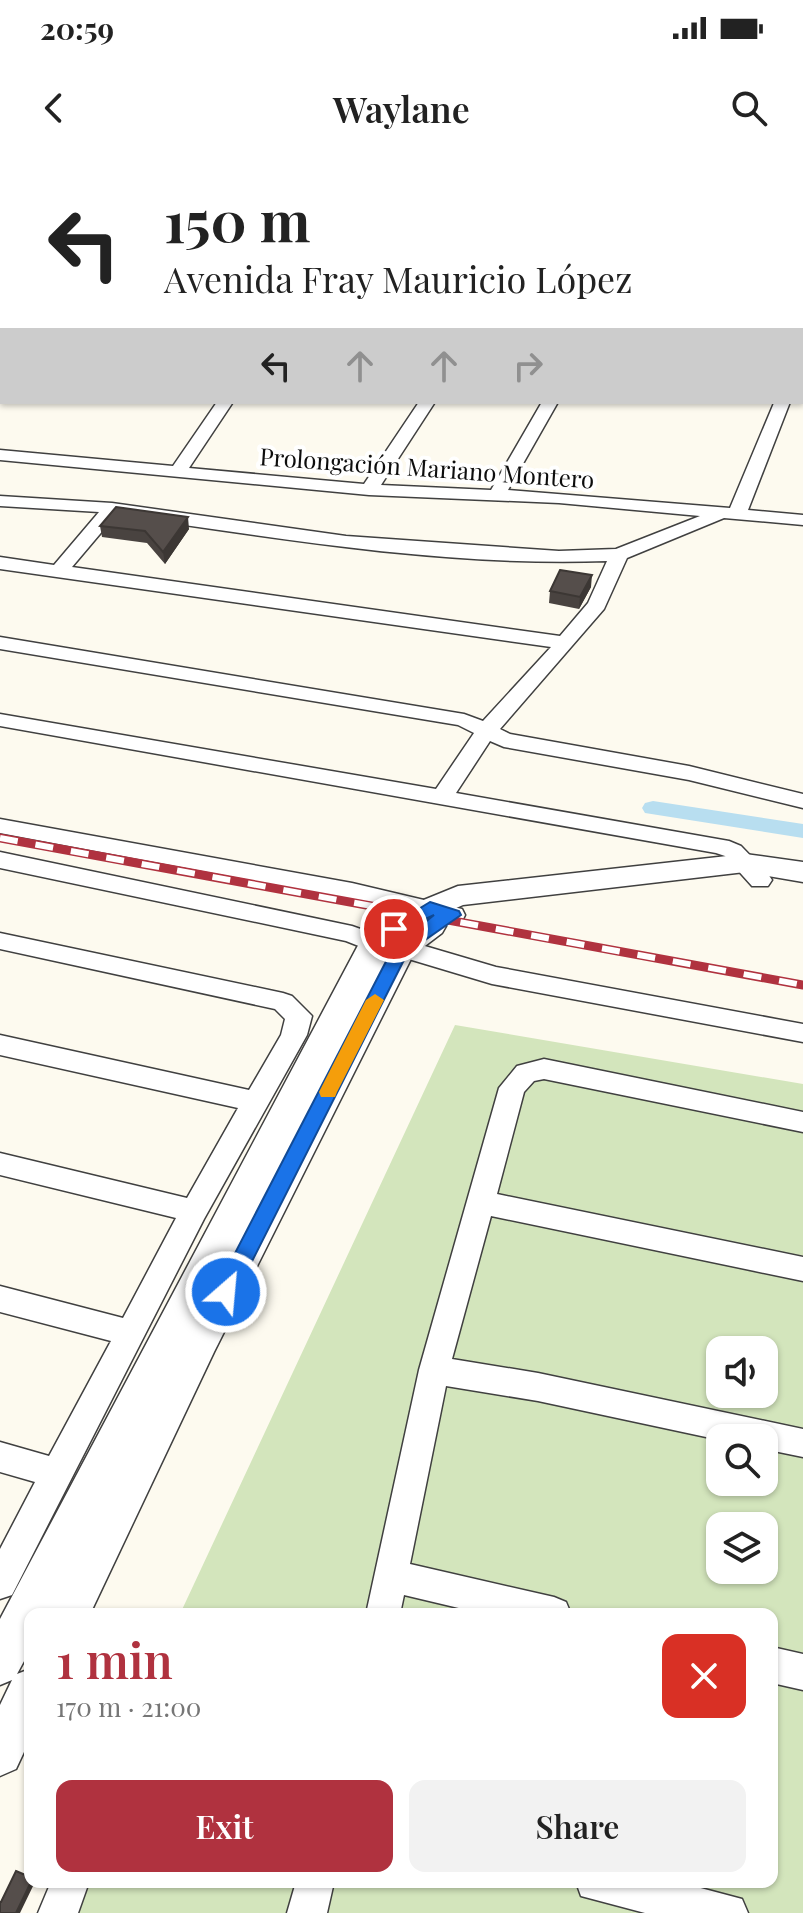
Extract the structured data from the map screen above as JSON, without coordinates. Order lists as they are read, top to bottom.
{
  "streets": {
    "street": ["Prolongación Mariano Montero"]
  },
  "page": {
    "status": "20:59",
    "header": "Waylane",
    "turn": ["150 m", "Avenida Fray Mauricio López"],
    "heading": ["1 min", "170 m · 21:00"],
    "buttons": ["Exit", "Share"]
  }
}
